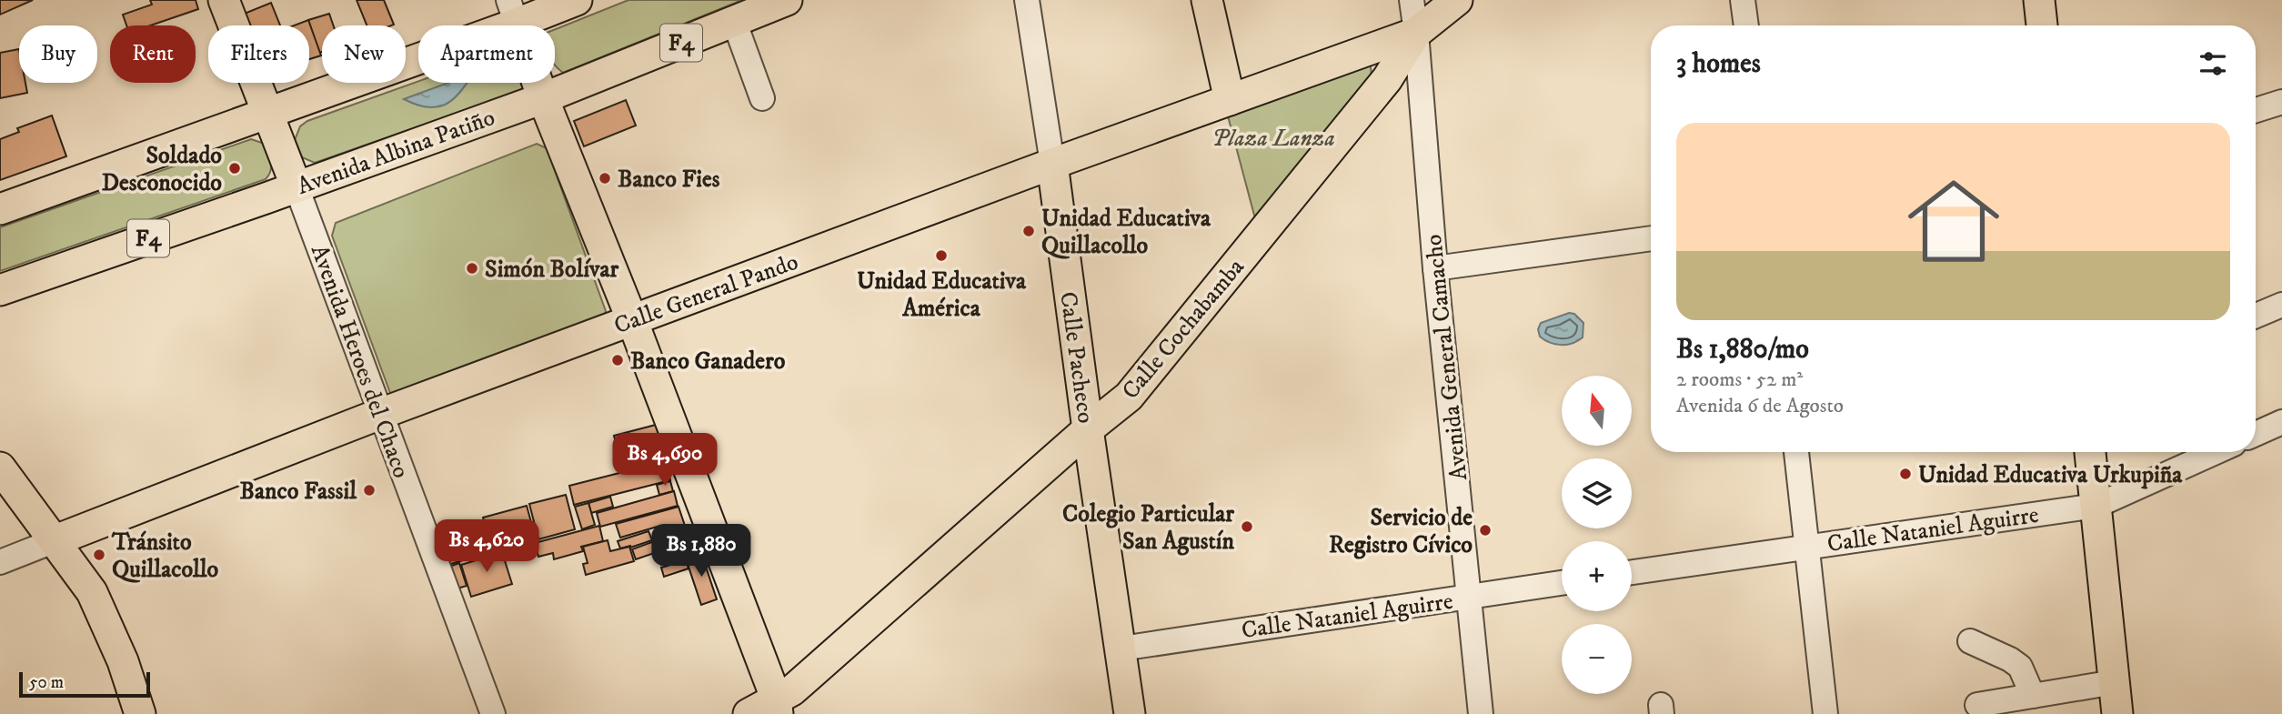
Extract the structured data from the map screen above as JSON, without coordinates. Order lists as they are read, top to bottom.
{
  "streets": {
    "main road": [
      "F4",
      "Avenida Albina Patiño",
      "Calle General Pando",
      "Calle Cochabamba",
      "Calle Pacheco"
    ],
    "street": ["Avenida General Camacho", "Avenida Heroes del Chaco", "Calle Nataniel Aguirre"]
  },
  "crossings": [
    ["Avenida Albina Patiño", "Avenida Heroes del Chaco"],
    ["Calle General Pando", "Calle Cochabamba"],
    ["Calle General Pando", "Calle Pacheco"],
    ["Calle General Pando", "Avenida General Camacho"],
    ["Calle General Pando", "Avenida Heroes del Chaco"],
    ["Calle Cochabamba", "Calle Pacheco"],
    ["Calle Cochabamba", "Avenida General Camacho"],
    ["Calle Pacheco", "Calle Nataniel Aguirre"],
    ["Avenida General Camacho", "Calle Nataniel Aguirre"]
  ],
  "parks": ["Plaza Lanza"],
  "places": [
    "Soldado Desconocido",
    "Banco Fies",
    "Unidad Educativa Quillacollo",
    "Unidad Educativa América",
    "Simón Bolívar",
    "Banco Ganadero",
    "Unidad Educativa Urkupiña",
    "Banco Fassil",
    "Colegio Particular San Agustín",
    "Servicio de Registro Cívico",
    "Tránsito Quillacollo"
  ],
  "scale_bar": "50 m",
  "north": "top",
  "page": {
    "chip": [
      "Buy",
      "Rent",
      "Filters",
      "New",
      "Apartment"
    ],
    "heading": "3 homes",
    "list": [
      {
        "name": "Bs 1,880/mo",
        "note": "2 rooms · 52 m² · Avenida 6 de Agosto"
      }
    ],
    "map_buttons": ["+", "−"],
    "price": ["Bs 4,690", "Bs 4,620", "Bs 1,880"],
    "scale": "50 m"
  }
}
